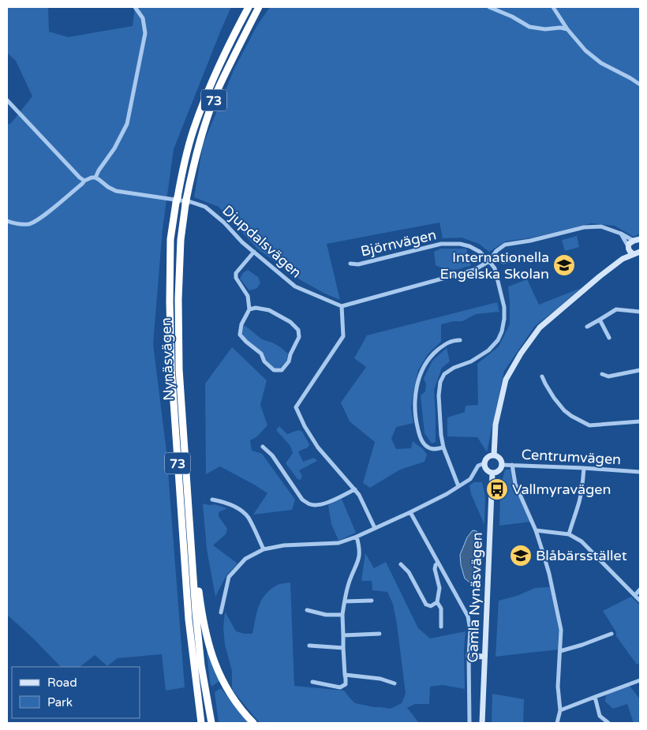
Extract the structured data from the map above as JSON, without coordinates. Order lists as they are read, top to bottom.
{
  "streets": {
    "highway": ["73", "Nynäsvägen"],
    "street": [
      "Djupdalsvägen",
      "Björnvägen",
      "Centrumvägen",
      "Gamla Nynäsvägen"
    ]
  },
  "crossings": [
    ["Djupdalsvägen", "Nynäsvägen"],
    ["Centrumvägen", "Gamla Nynäsvägen"]
  ],
  "places": {
    "school or university": ["Internationella Engelska Skolan", "Blåbärsstället"],
    "bus stop": ["Vallmyravägen"]
  },
  "legend": ["Road", "Park"]
}
